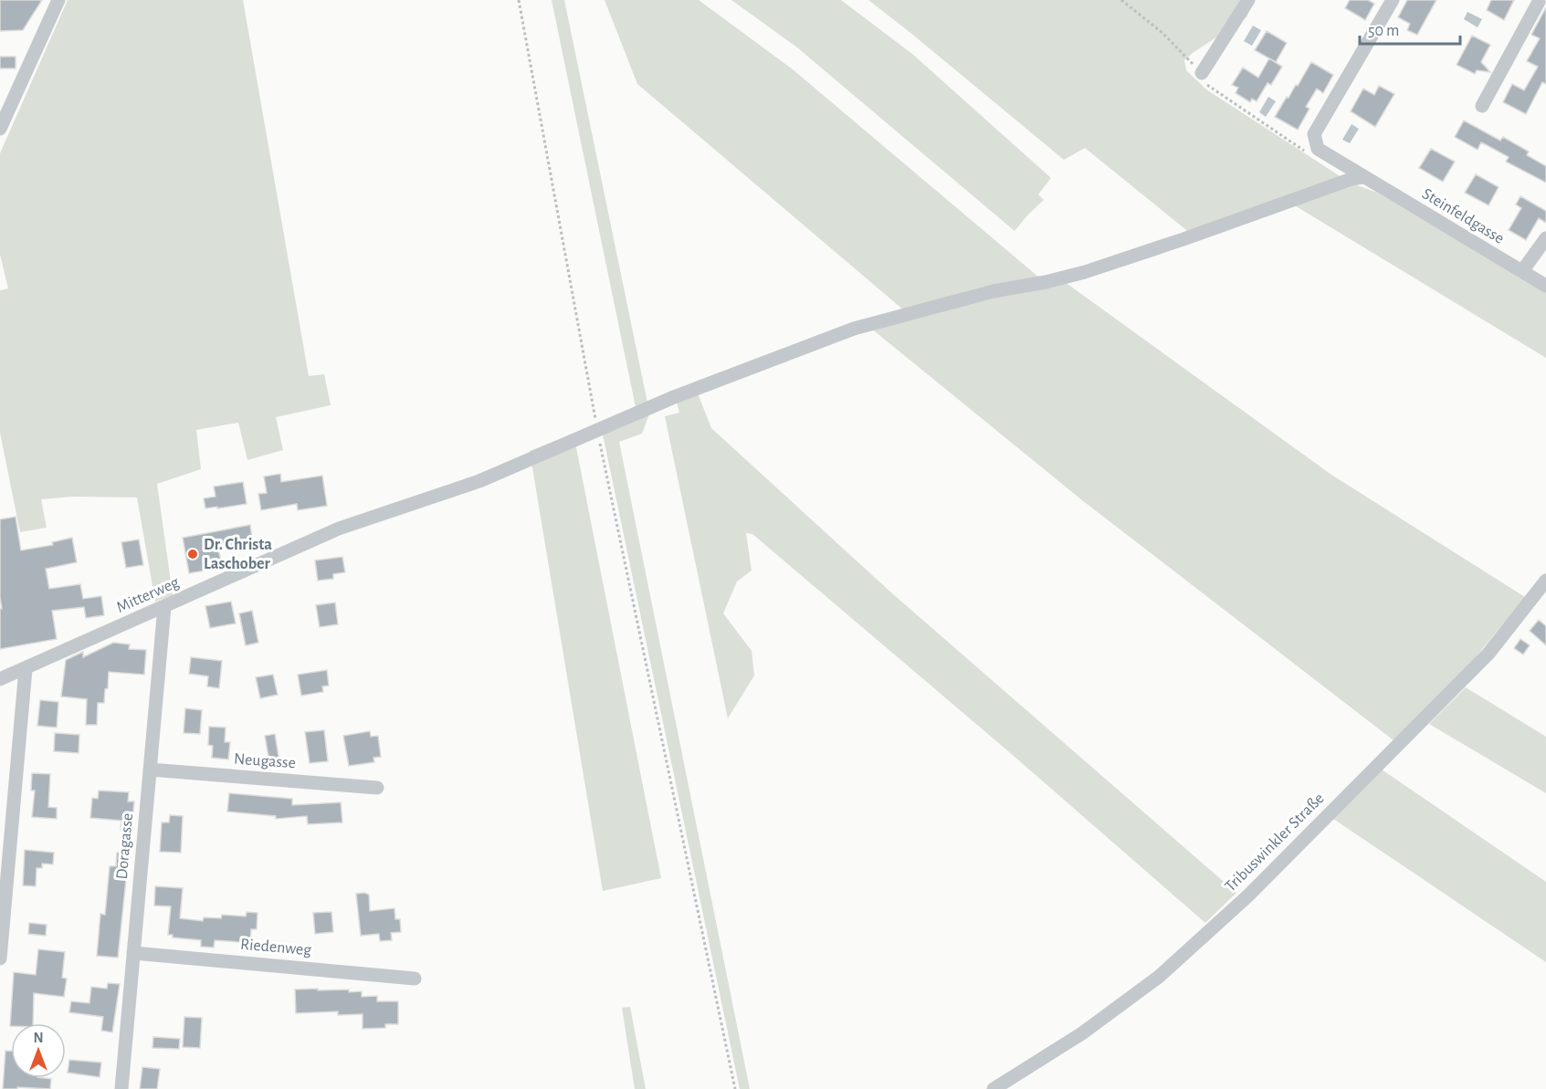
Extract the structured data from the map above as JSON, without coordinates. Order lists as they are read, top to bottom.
{
  "streets": {
    "street": [
      "Steinfeldgasse",
      "Mitterweg",
      "Neugasse",
      "Tribuswinkler Straße",
      "Doragasse",
      "Riedenweg"
    ]
  },
  "crossings": [
    ["Steinfeldgasse", "Mitterweg"],
    ["Mitterweg", "Doragasse"],
    ["Neugasse", "Doragasse"],
    ["Doragasse", "Riedenweg"]
  ],
  "places": ["Dr. Christa Laschober"],
  "scale_bar": "50 m",
  "north": "top"
}
